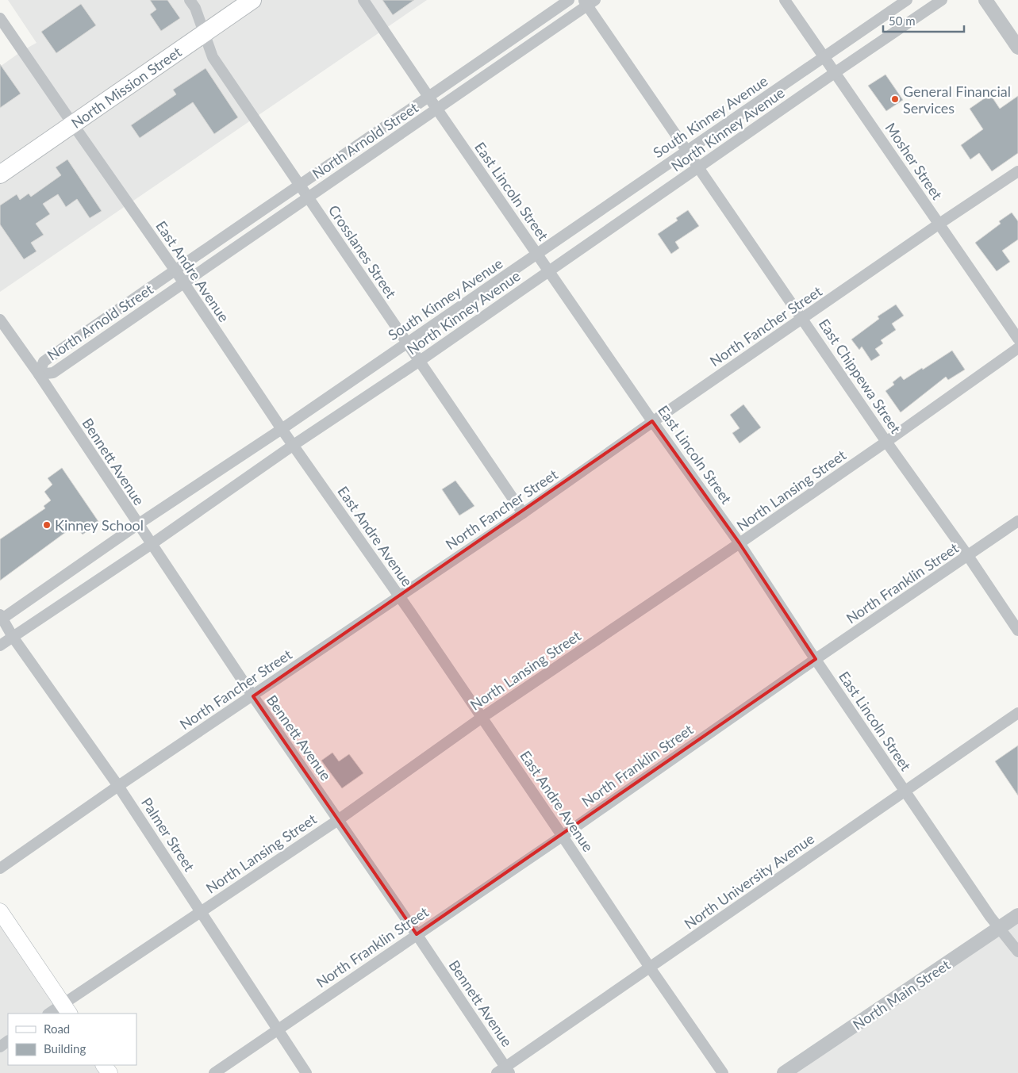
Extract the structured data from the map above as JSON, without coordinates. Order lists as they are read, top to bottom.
{
  "streets": {
    "main road": ["North Mission Street"],
    "street": [
      "South Kinney Avenue",
      "North Kinney Avenue",
      "North Arnold Street",
      "Mosher Street",
      "East Lincoln Street",
      "Crosslanes Street",
      "East Andre Avenue",
      "North Fancher Street",
      "East Chippewa Street",
      "Bennett Avenue",
      "North Lansing Street",
      "North Franklin Street",
      "Palmer Street",
      "North University Avenue",
      "North Main Street"
    ]
  },
  "crossings": [
    ["North Mission Street", "Crosslanes Street"],
    ["North Mission Street", "East Andre Avenue"],
    ["South Kinney Avenue", "Mosher Street"],
    ["South Kinney Avenue", "East Lincoln Street"],
    ["South Kinney Avenue", "Crosslanes Street"],
    ["South Kinney Avenue", "East Andre Avenue"],
    ["South Kinney Avenue", "East Chippewa Street"],
    ["South Kinney Avenue", "Bennett Avenue"],
    ["South Kinney Avenue", "Palmer Street"],
    ["North Kinney Avenue", "Mosher Street"],
    ["North Kinney Avenue", "East Lincoln Street"],
    ["North Kinney Avenue", "Crosslanes Street"],
    ["North Kinney Avenue", "East Andre Avenue"],
    ["North Kinney Avenue", "East Chippewa Street"],
    ["North Kinney Avenue", "Bennett Avenue"],
    ["North Kinney Avenue", "Palmer Street"],
    ["North Arnold Street", "East Lincoln Street"],
    ["North Arnold Street", "Crosslanes Street"],
    ["North Arnold Street", "East Andre Avenue"],
    ["North Arnold Street", "East Chippewa Street"],
    ["North Arnold Street", "Bennett Avenue"],
    ["Mosher Street", "North Fancher Street"],
    ["East Lincoln Street", "North Fancher Street"],
    ["East Lincoln Street", "North Lansing Street"],
    ["East Lincoln Street", "North Franklin Street"],
    ["East Lincoln Street", "North University Avenue"],
    ["East Lincoln Street", "North Main Street"],
    ["Crosslanes Street", "North Fancher Street"],
    ["East Andre Avenue", "North Fancher Street"],
    ["East Andre Avenue", "North Lansing Street"],
    ["East Andre Avenue", "North Franklin Street"],
    ["East Andre Avenue", "North University Avenue"],
    ["North Fancher Street", "East Chippewa Street"],
    ["North Fancher Street", "Bennett Avenue"],
    ["North Fancher Street", "Palmer Street"],
    ["East Chippewa Street", "North Lansing Street"],
    ["East Chippewa Street", "North Franklin Street"],
    ["Bennett Avenue", "North Lansing Street"],
    ["Bennett Avenue", "North Franklin Street"],
    ["Bennett Avenue", "North University Avenue"],
    ["North Lansing Street", "Palmer Street"],
    ["North Franklin Street", "Palmer Street"]
  ],
  "places": ["General Financial Services", "Kinney School"],
  "legend": ["Road", "Building"],
  "scale_bar": "50 m"
}
